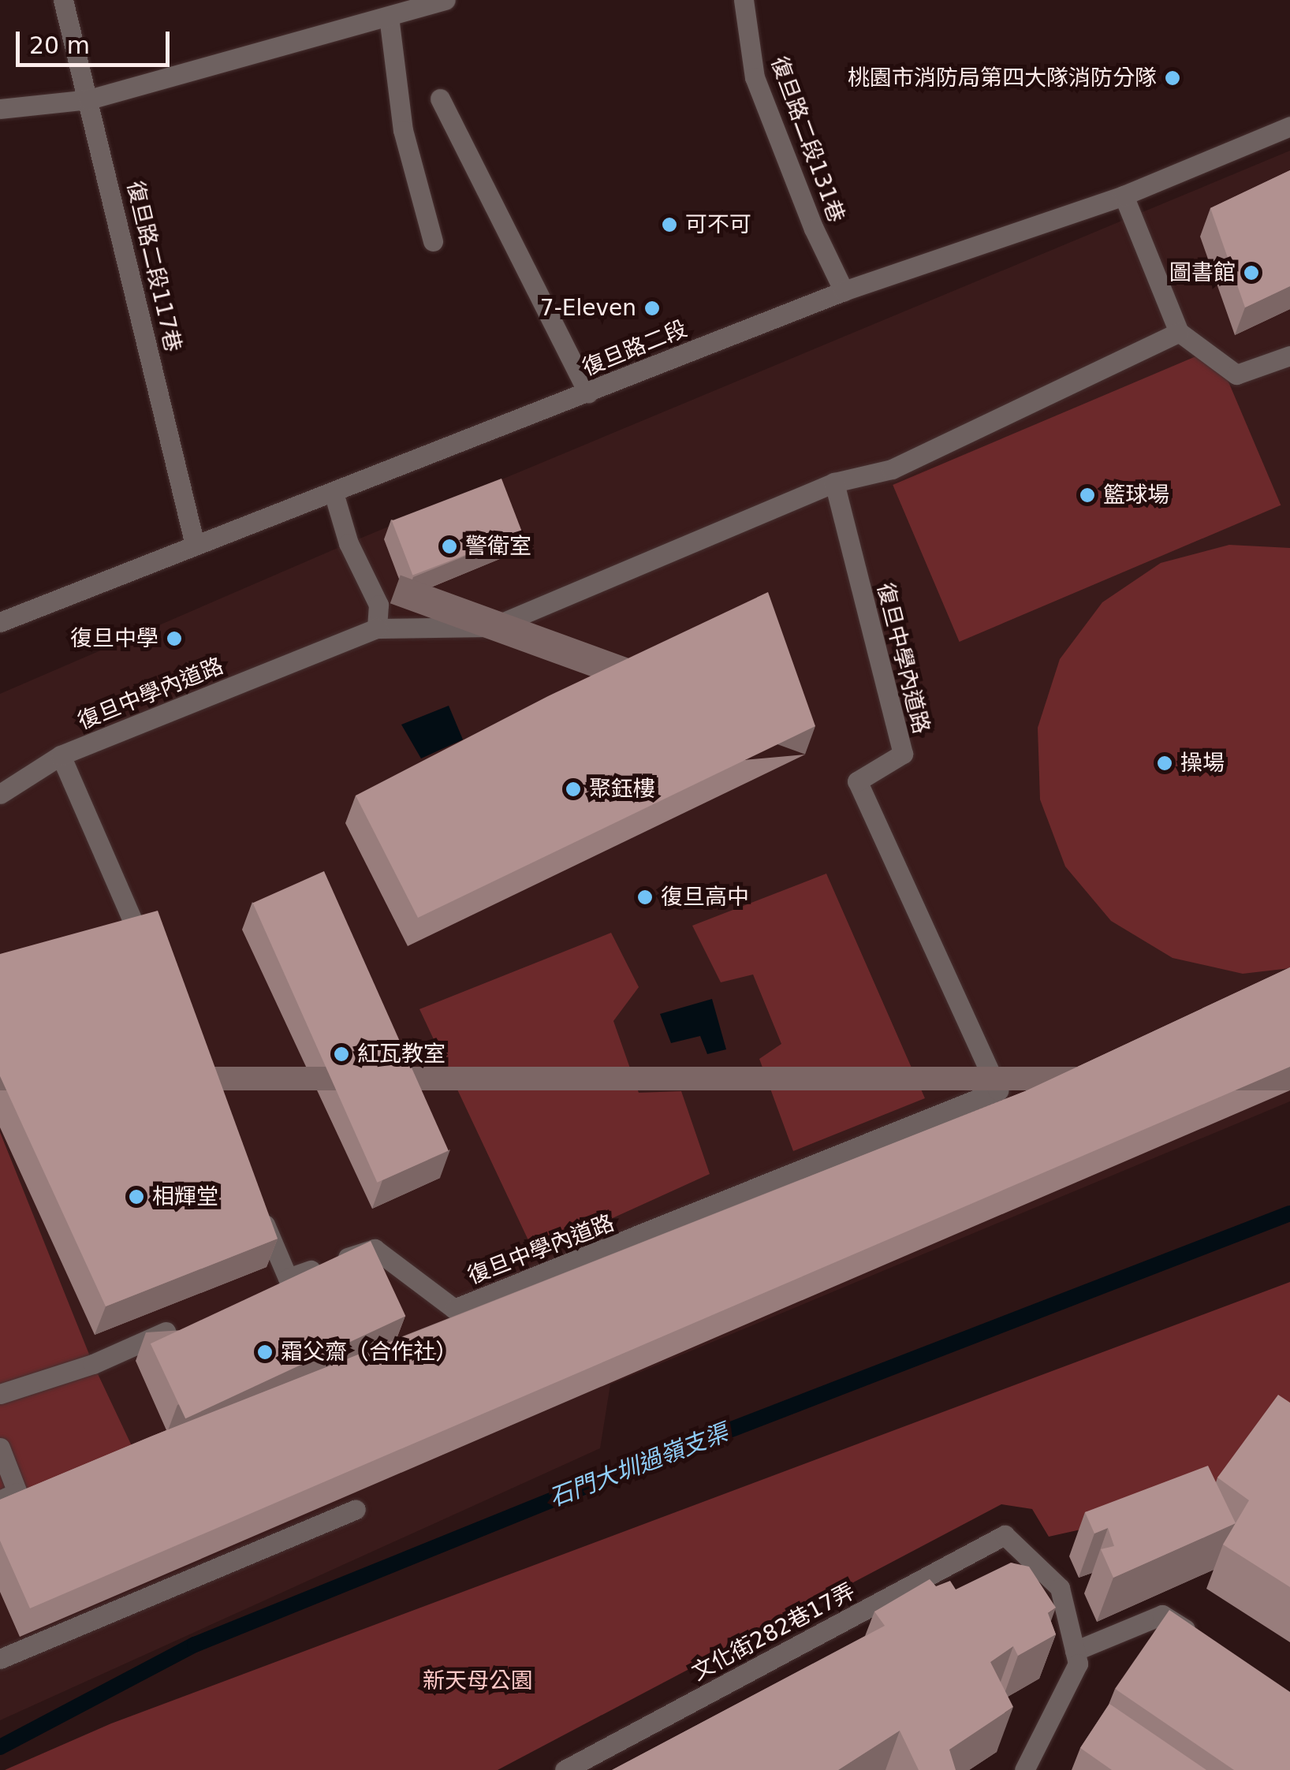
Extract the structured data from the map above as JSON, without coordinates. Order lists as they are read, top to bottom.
{
  "streets": {
    "street": [
      "復旦路二段131巷",
      "復旦路二段117巷",
      "復旦路二段",
      "復旦中學內道路",
      "文化街282巷17弄"
    ]
  },
  "crossings": [
    ["復旦路二段131巷", "復旦路二段"],
    ["復旦路二段117巷", "復旦路二段"]
  ],
  "water": ["石門大圳過嶺支渠"],
  "parks": ["新天母公園"],
  "places": [
    "桃園市消防局第四大隊消防分隊",
    "可不可",
    "圖書館",
    "7-Eleven",
    "籃球場",
    "警衛室",
    "復旦中學",
    "操場",
    "聚鈺樓",
    "復旦高中",
    "紅瓦教室",
    "相輝堂",
    "霜父齋（合作社）"
  ],
  "scale_bar": "20 m"
}
